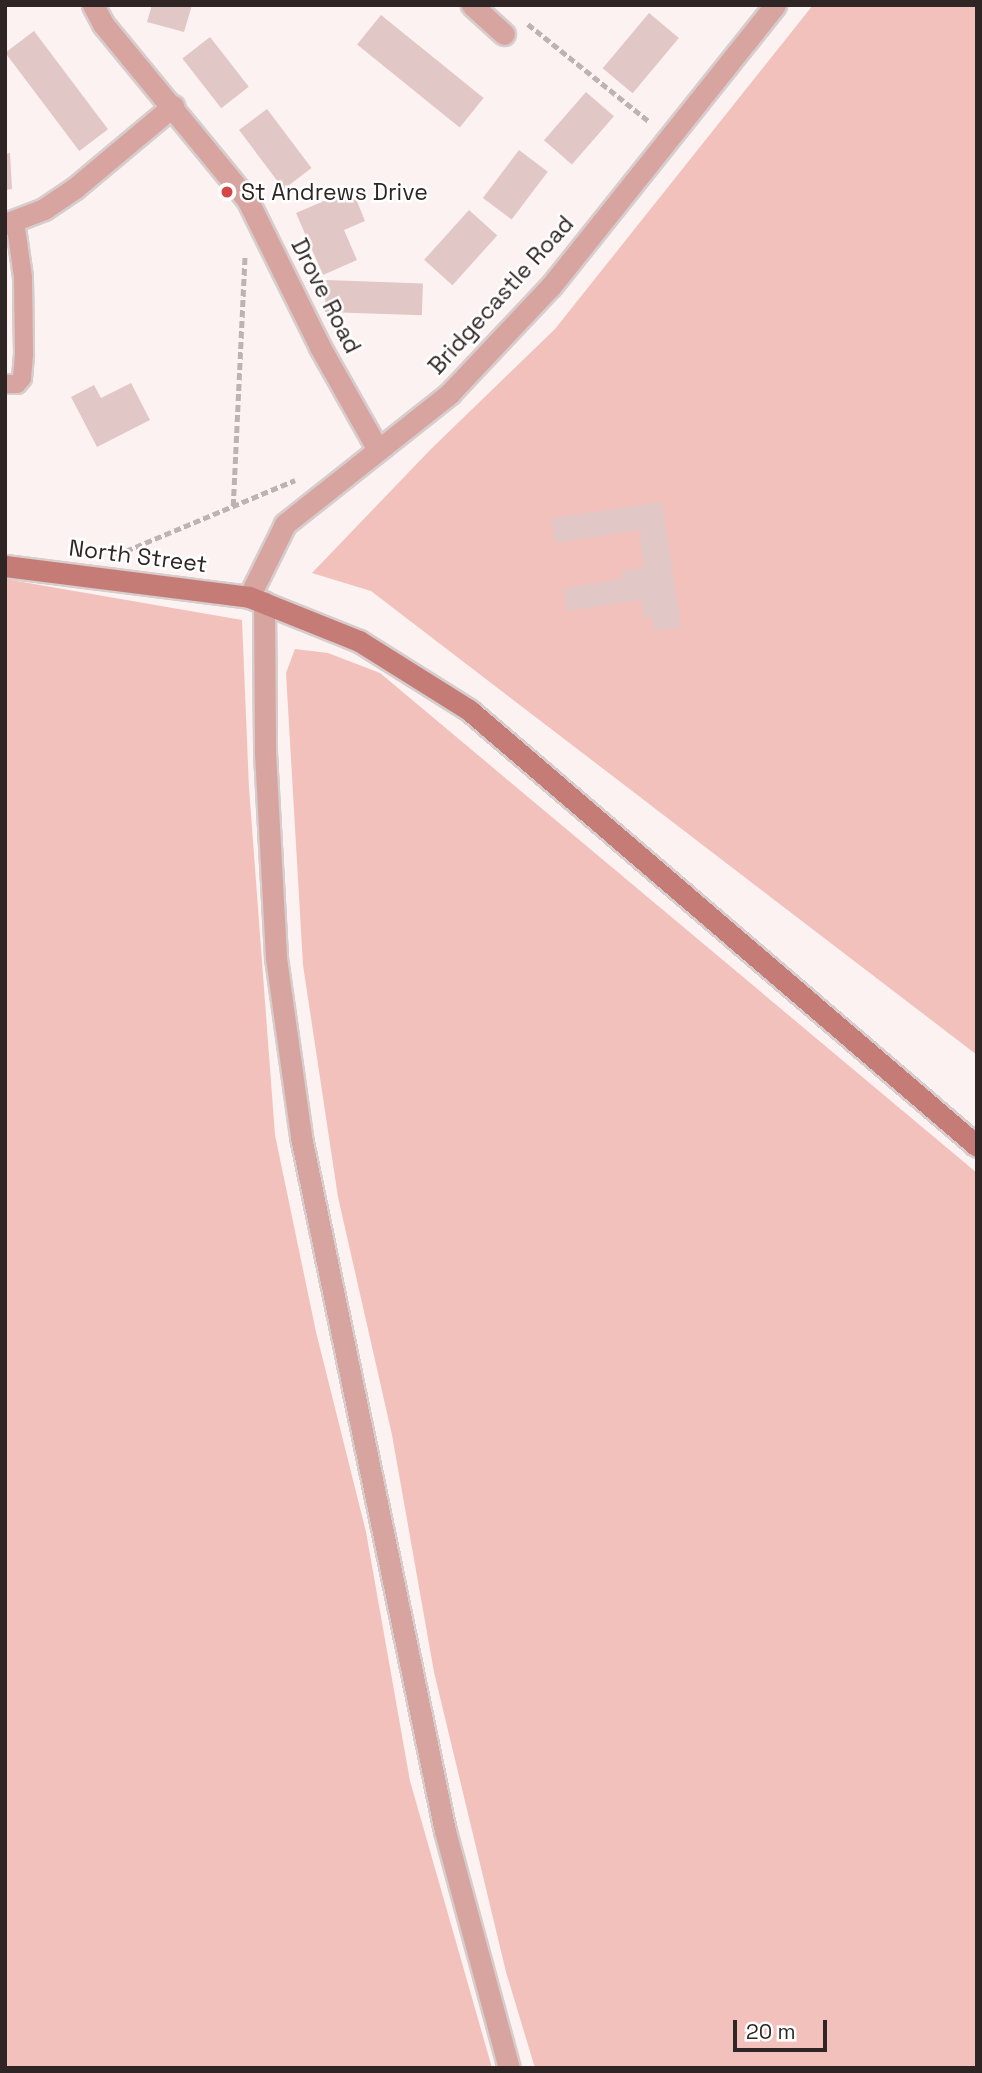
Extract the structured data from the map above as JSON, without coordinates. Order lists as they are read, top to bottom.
{
  "streets": {
    "main road": ["North Street"],
    "street": ["Bridgecastle Road", "Drove Road"]
  },
  "crossings": [
    ["Bridgecastle Road", "Drove Road"],
    ["Bridgecastle Road", "North Street"]
  ],
  "places": ["St Andrews Drive"],
  "scale_bar": "20 m"
}
